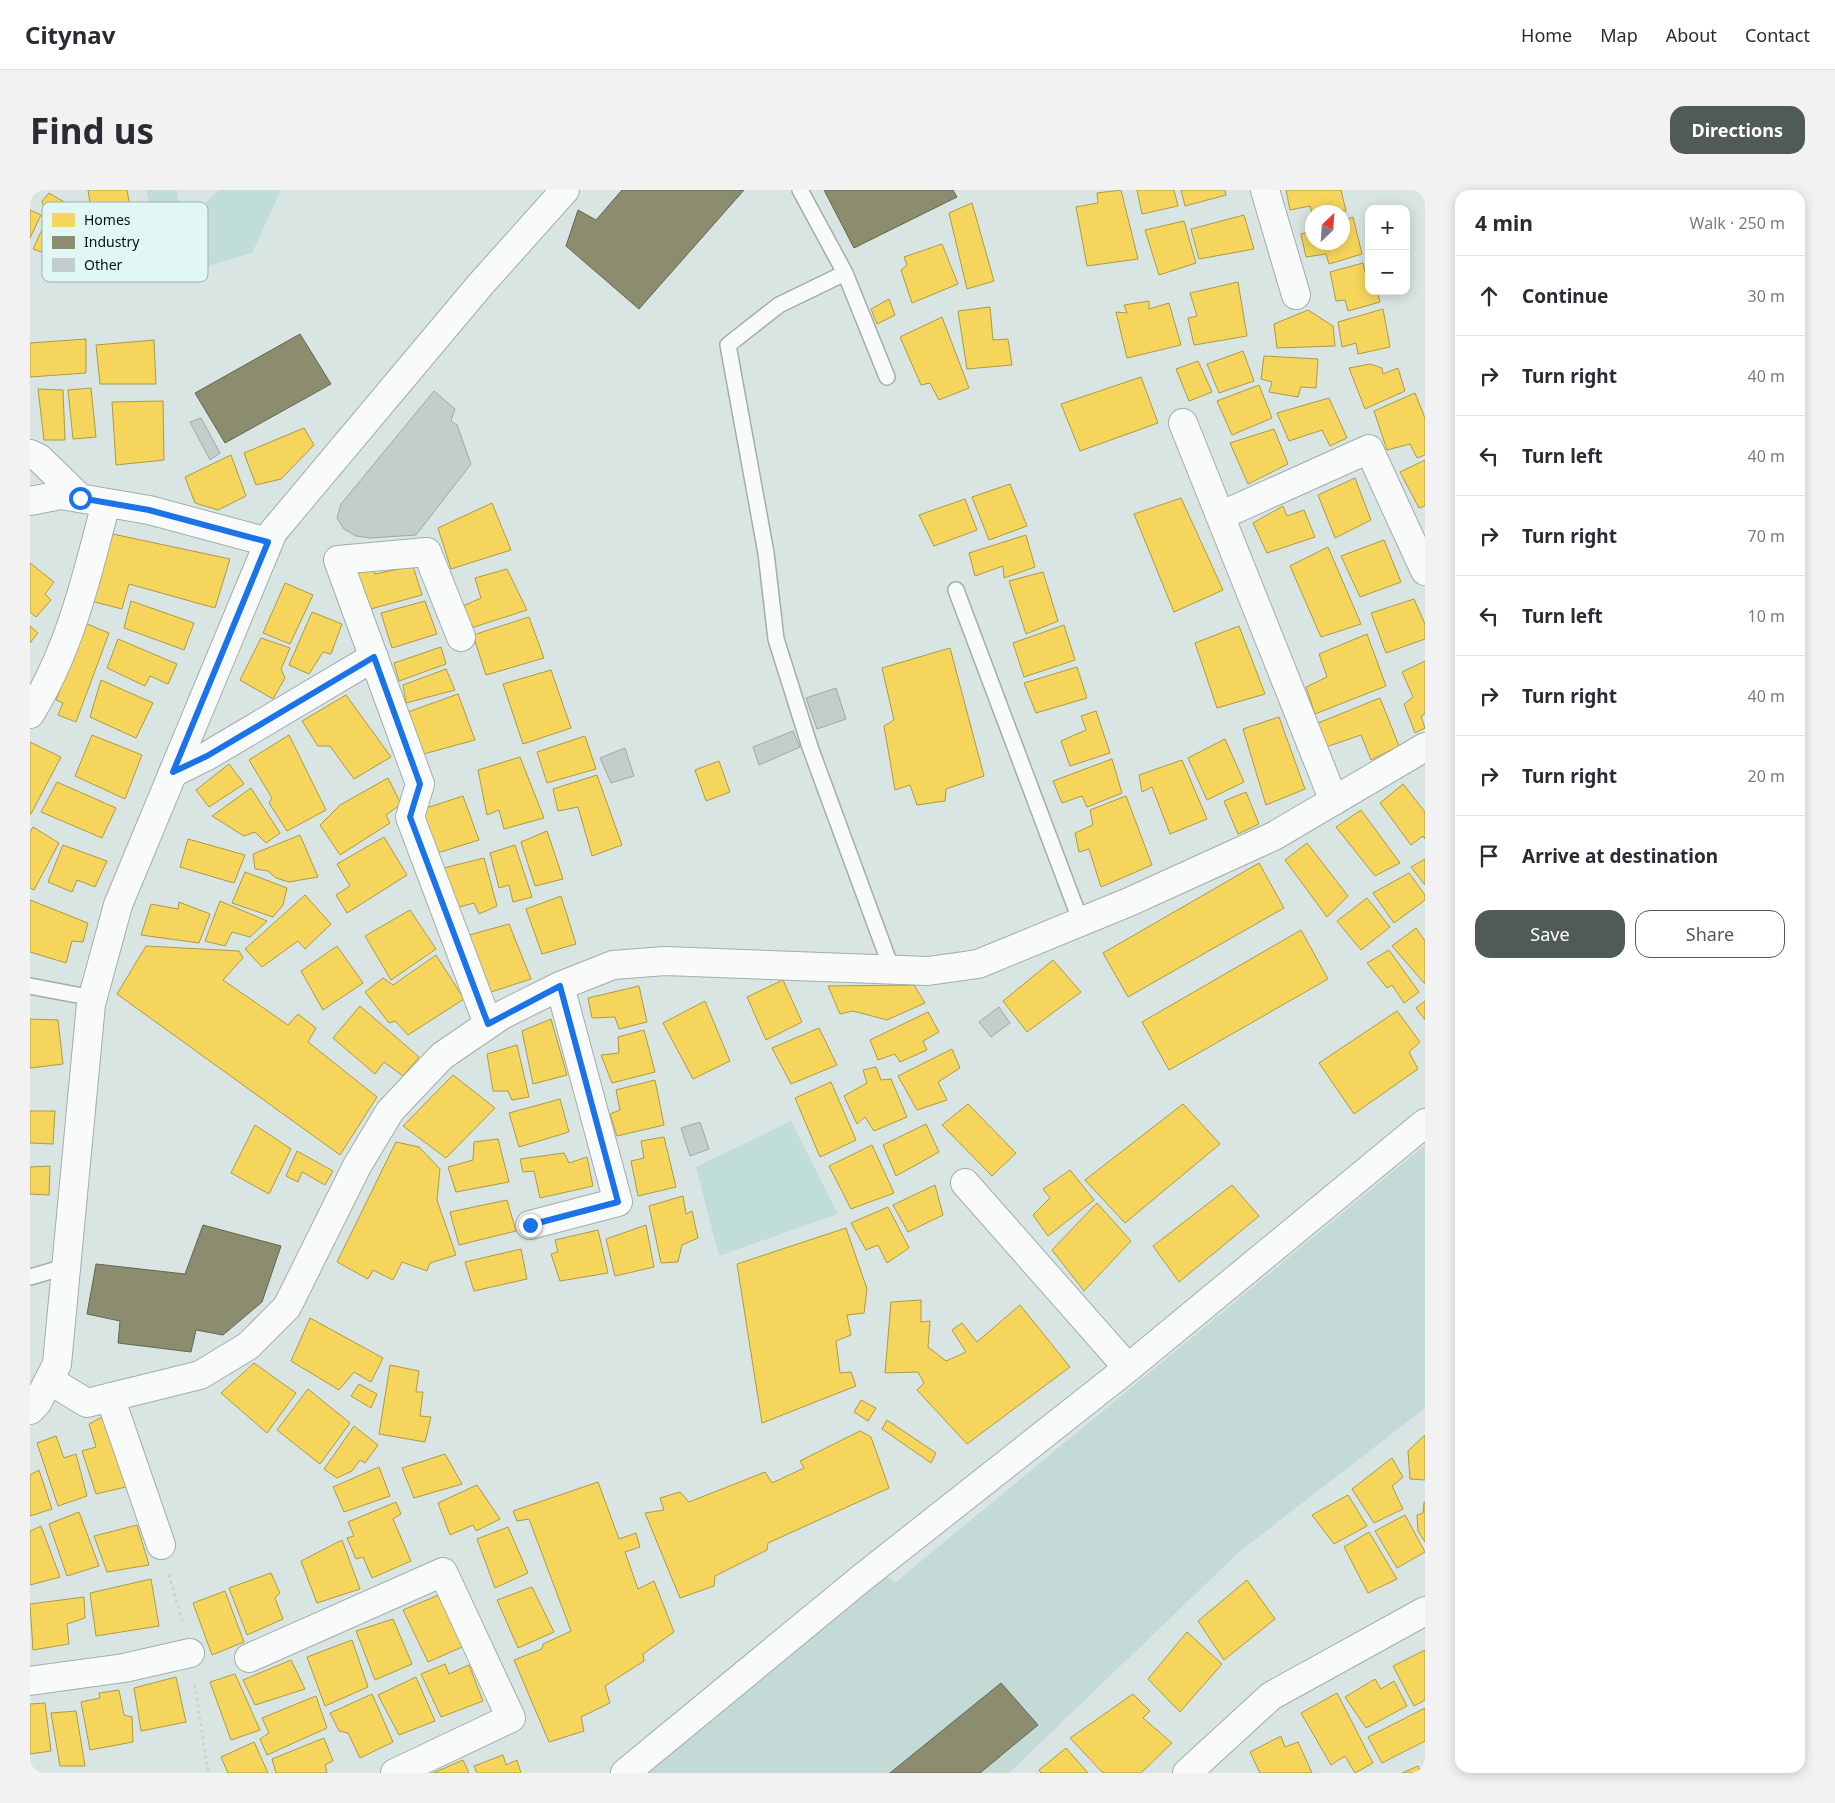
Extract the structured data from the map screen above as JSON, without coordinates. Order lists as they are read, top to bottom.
{
  "legend": ["Homes", "Industry", "Other"],
  "north": "top right",
  "page": {
    "header": "Citynav",
    "nav": [
      "Home",
      "Map",
      "About",
      "Contact"
    ],
    "buttons": [
      "Directions",
      ["Save", "Share"]
    ],
    "title": "Find us",
    "heading": ["4 min", "Walk · 250 m"],
    "map_buttons": ["+", "−"],
    "list": [
      ["Continue", "30 m"],
      ["Turn right", "40 m"],
      ["Turn left", "40 m"],
      ["Turn right", "70 m"],
      ["Turn left", "10 m"],
      ["Turn right", "40 m"],
      ["Turn right", "20 m"],
      "Arrive at destination"
    ]
  }
}
